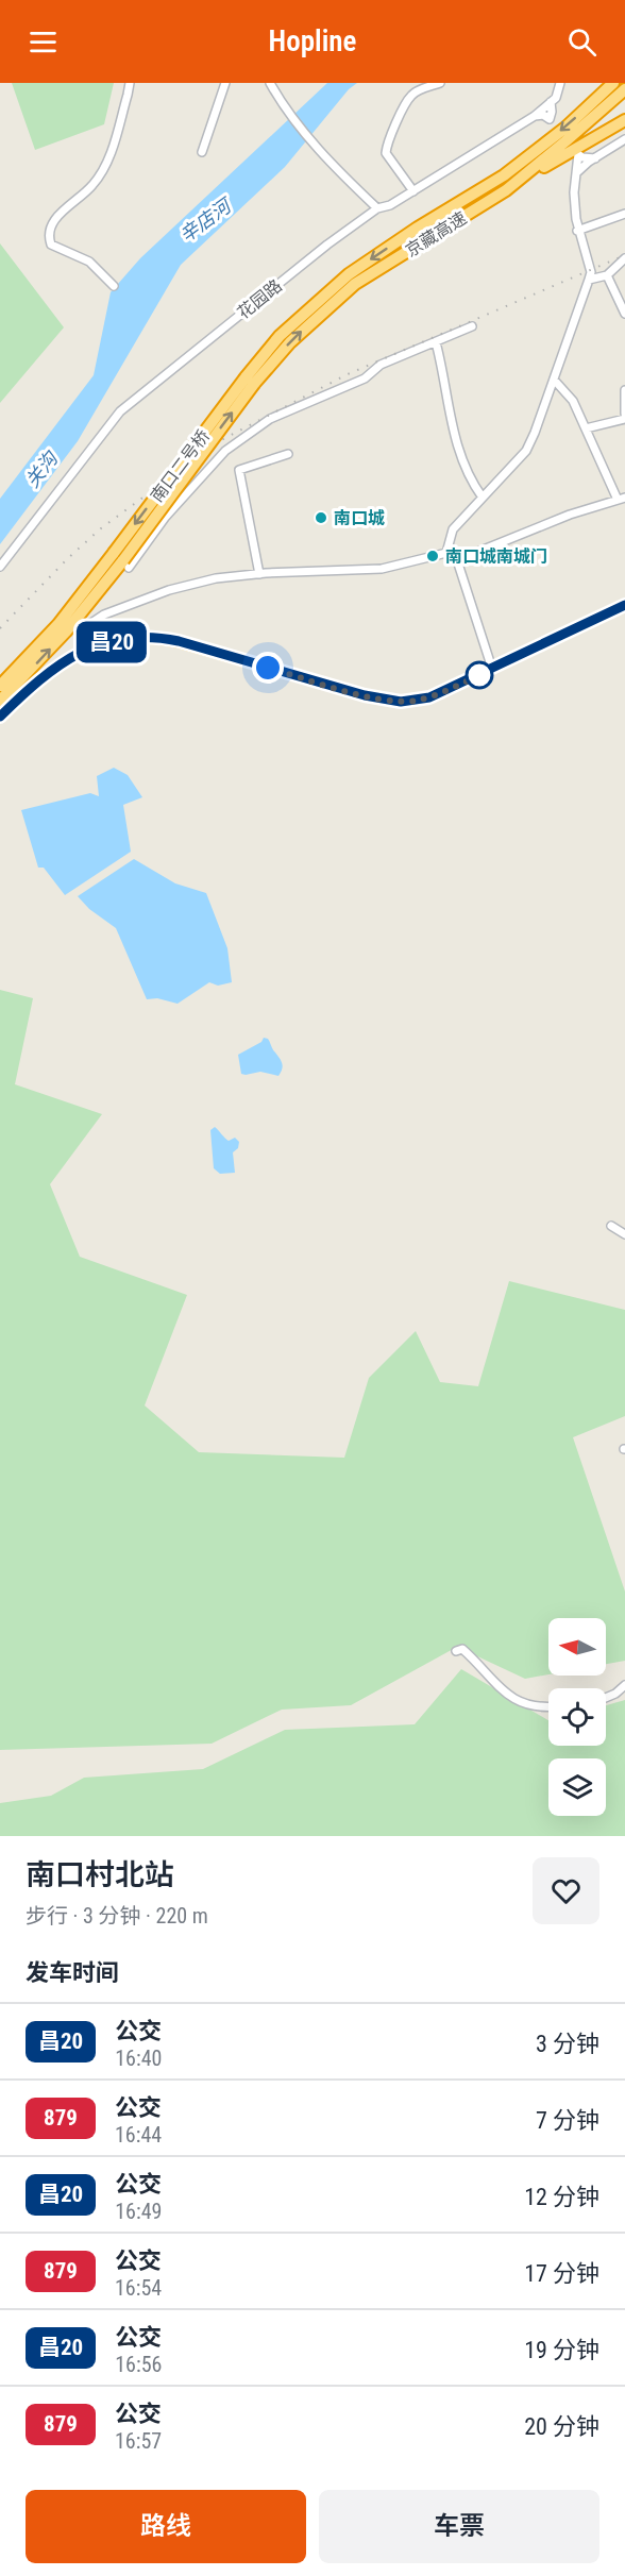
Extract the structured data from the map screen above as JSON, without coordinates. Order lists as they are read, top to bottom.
{
  "streets": {
    "highway": ["京藏高速", "南口二号桥"],
    "street": ["花园路"]
  },
  "crossings": [
    ["京藏高速", "南口二号桥"]
  ],
  "water": ["辛店河", "关沟"],
  "places": ["南口城", "南口城南城门"],
  "lines": ["bus line 昌20"],
  "north": "left",
  "page": {
    "header": "Hopline",
    "on_map": "昌20",
    "heading": [
      ["南口村北站", "步行 · 3 分钟 · 220 m"],
      "发车时间"
    ],
    "list": [
      {
        "mark": "昌20",
        "name": "公交",
        "note": "16:40",
        "value": "3 分钟"
      },
      {
        "mark": "879",
        "name": "公交",
        "note": "16:44",
        "value": "7 分钟"
      },
      {
        "mark": "昌20",
        "name": "公交",
        "note": "16:49",
        "value": "12 分钟"
      },
      {
        "mark": "879",
        "name": "公交",
        "note": "16:54",
        "value": "17 分钟"
      },
      {
        "mark": "昌20",
        "name": "公交",
        "note": "16:56",
        "value": "19 分钟"
      },
      {
        "mark": "879",
        "name": "公交",
        "note": "16:57",
        "value": "20 分钟"
      }
    ],
    "buttons": ["路线", "车票"]
  }
}
